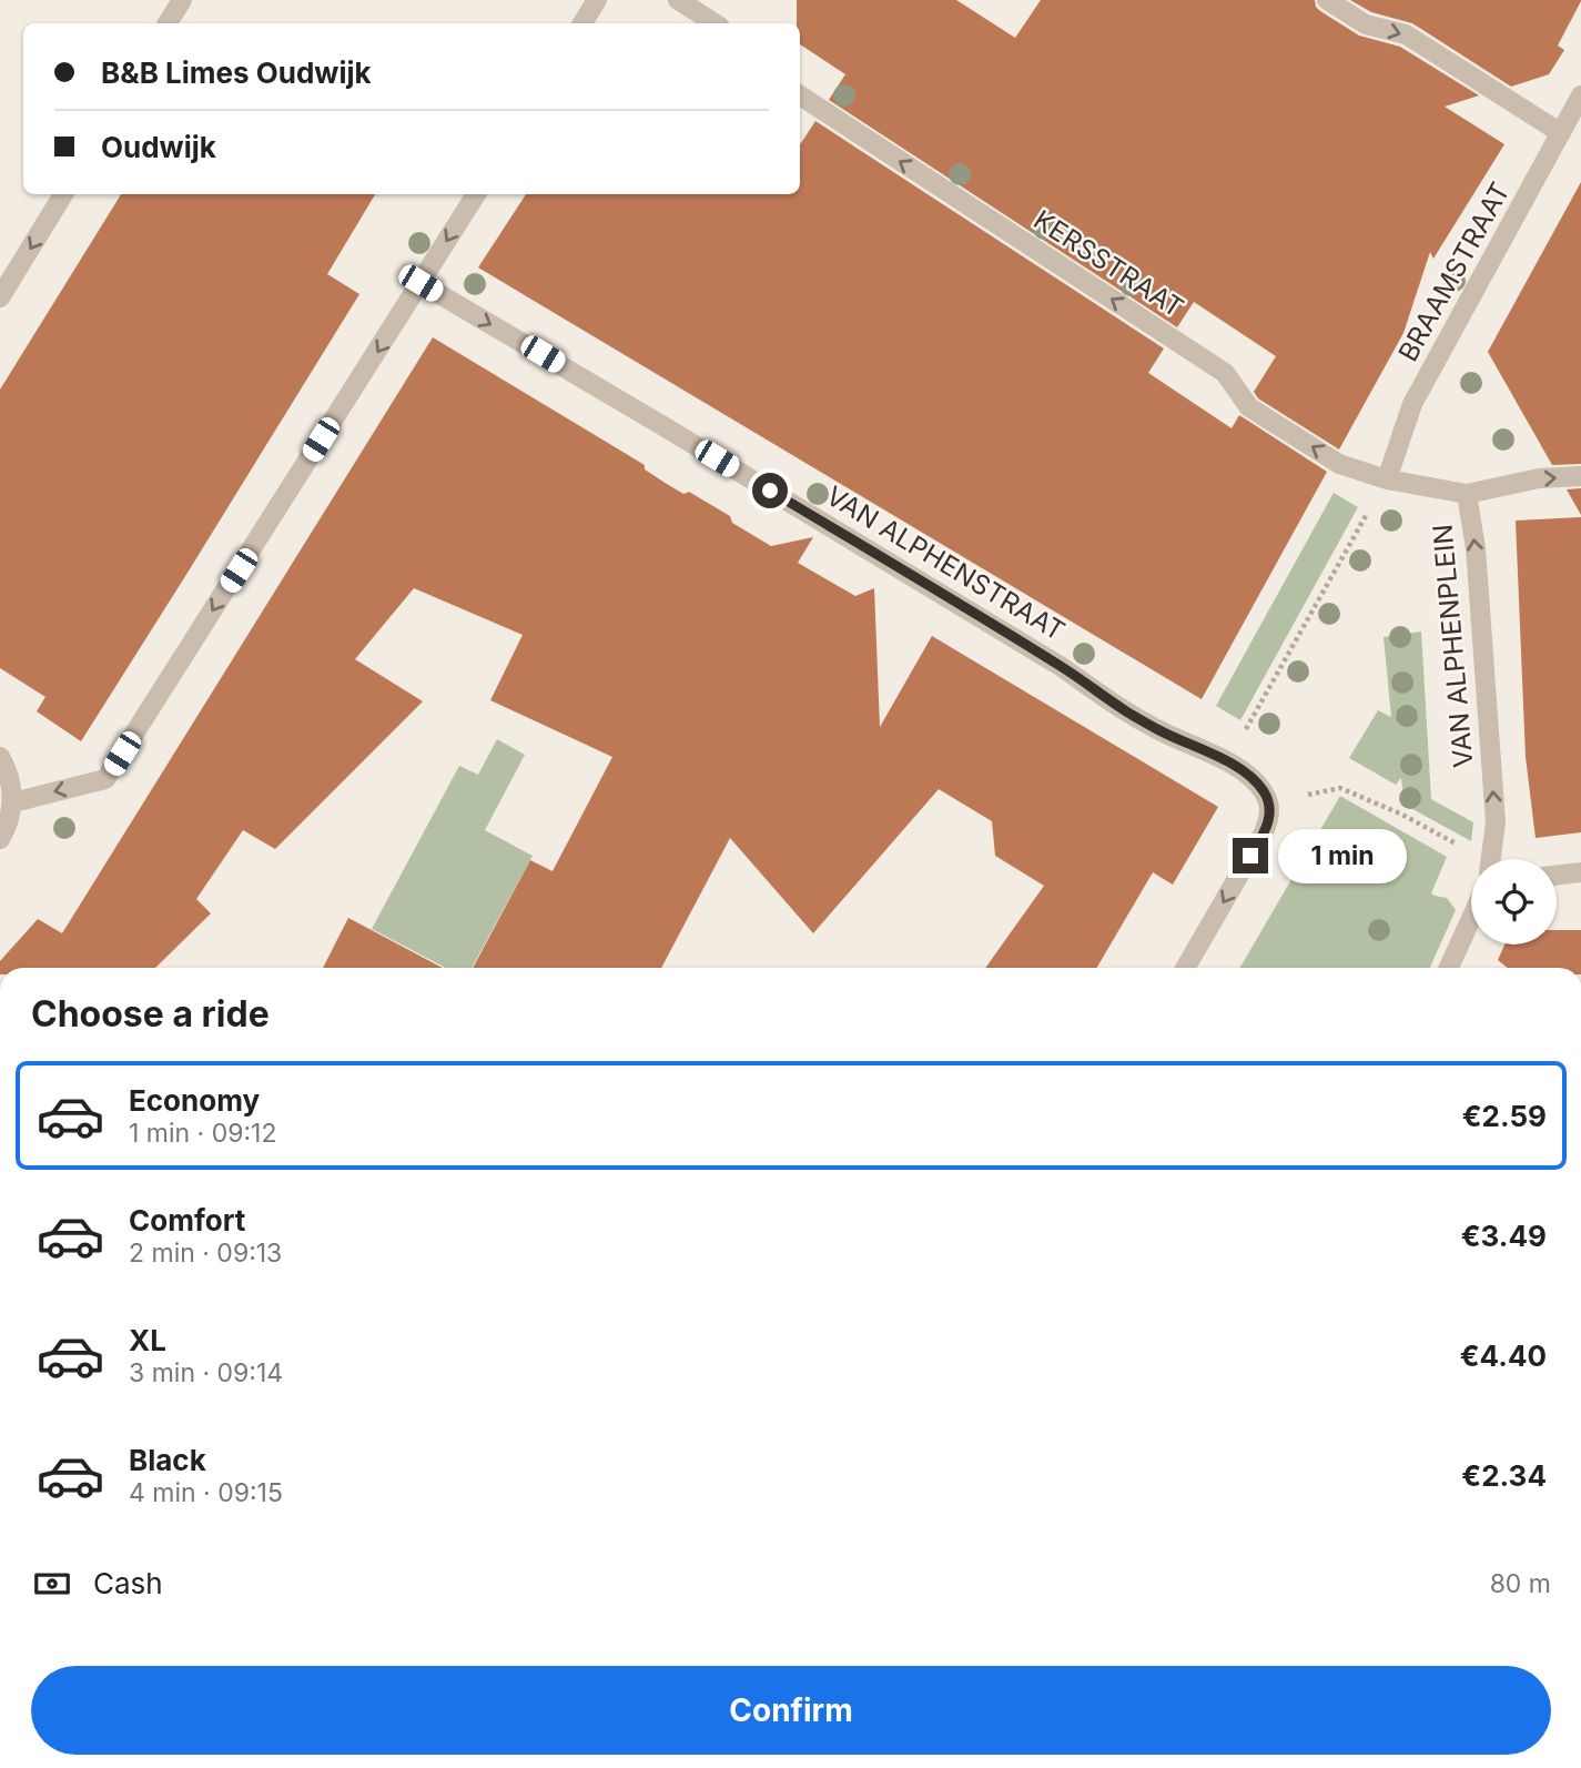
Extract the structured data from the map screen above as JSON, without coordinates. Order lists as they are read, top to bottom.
{
  "streets": {
    "street": [
      "KERSSTRAAT",
      "BRAAMSTRAAT",
      "VAN ALPHENSTRAAT",
      "VAN ALPHENPLEIN"
    ]
  },
  "crossings": [
    ["KERSSTRAAT", "BRAAMSTRAAT"],
    ["KERSSTRAAT", "VAN ALPHENPLEIN"],
    ["BRAAMSTRAAT", "VAN ALPHENPLEIN"]
  ],
  "one_way": ["KERSSTRAAT", "VAN ALPHENSTRAAT", "VAN ALPHENPLEIN"],
  "page": {
    "banner": ["B&B Limes Oudwijk", "Oudwijk"],
    "bubble": "1 min",
    "heading": "Choose a ride",
    "list": [
      {
        "name": "Economy",
        "note": "1 min · 09:12",
        "value": "€2.59"
      },
      {
        "name": "Comfort",
        "note": "2 min · 09:13",
        "value": "€3.49"
      },
      {
        "name": "XL",
        "note": "3 min · 09:14",
        "value": "€4.40"
      },
      {
        "name": "Black",
        "note": "4 min · 09:15",
        "value": "€2.34"
      }
    ],
    "pay": ["Cash", "80 m"],
    "buttons": "Confirm"
  }
}
